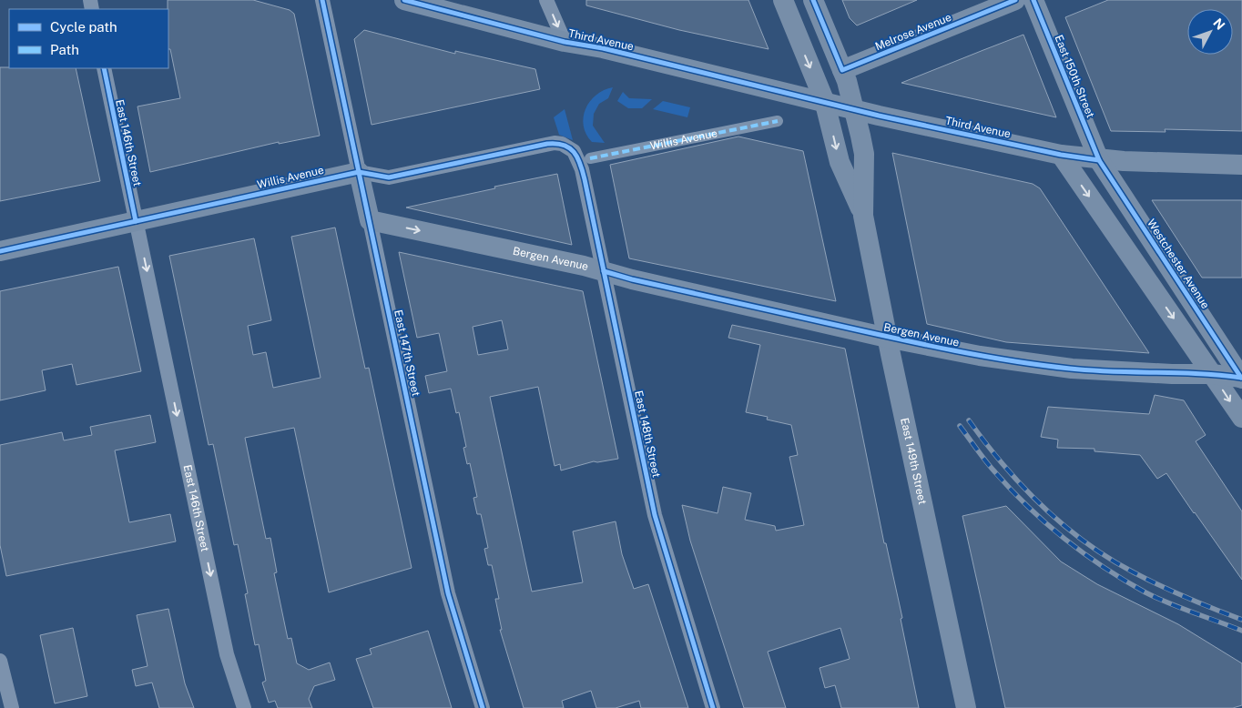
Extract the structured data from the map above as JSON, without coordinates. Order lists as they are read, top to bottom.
{
  "streets": {
    "main road": [
      "Melrose Avenue",
      "Third Avenue",
      "East 150th Street",
      "Willis Avenue",
      "Bergen Avenue",
      "Westchester Avenue",
      "East 147th Street",
      "East 149th Street"
    ],
    "street": ["East 146th Street", "East 148th Street"]
  },
  "crossings": [
    ["Melrose Avenue", "East 149th Street"],
    ["Third Avenue", "East 150th Street"],
    ["Third Avenue", "Westchester Avenue"],
    ["Third Avenue", "East 149th Street"],
    ["East 150th Street", "Westchester Avenue"],
    ["Willis Avenue", "East 146th Street"],
    ["Willis Avenue", "East 147th Street"],
    ["Willis Avenue", "East 148th Street"],
    ["Bergen Avenue", "Westchester Avenue"],
    ["Bergen Avenue", "East 147th Street"],
    ["Bergen Avenue", "East 148th Street"],
    ["Bergen Avenue", "East 149th Street"]
  ],
  "one_way": ["East 146th Street"],
  "legend": ["Cycle path", "Path"],
  "north": "top right"
}
